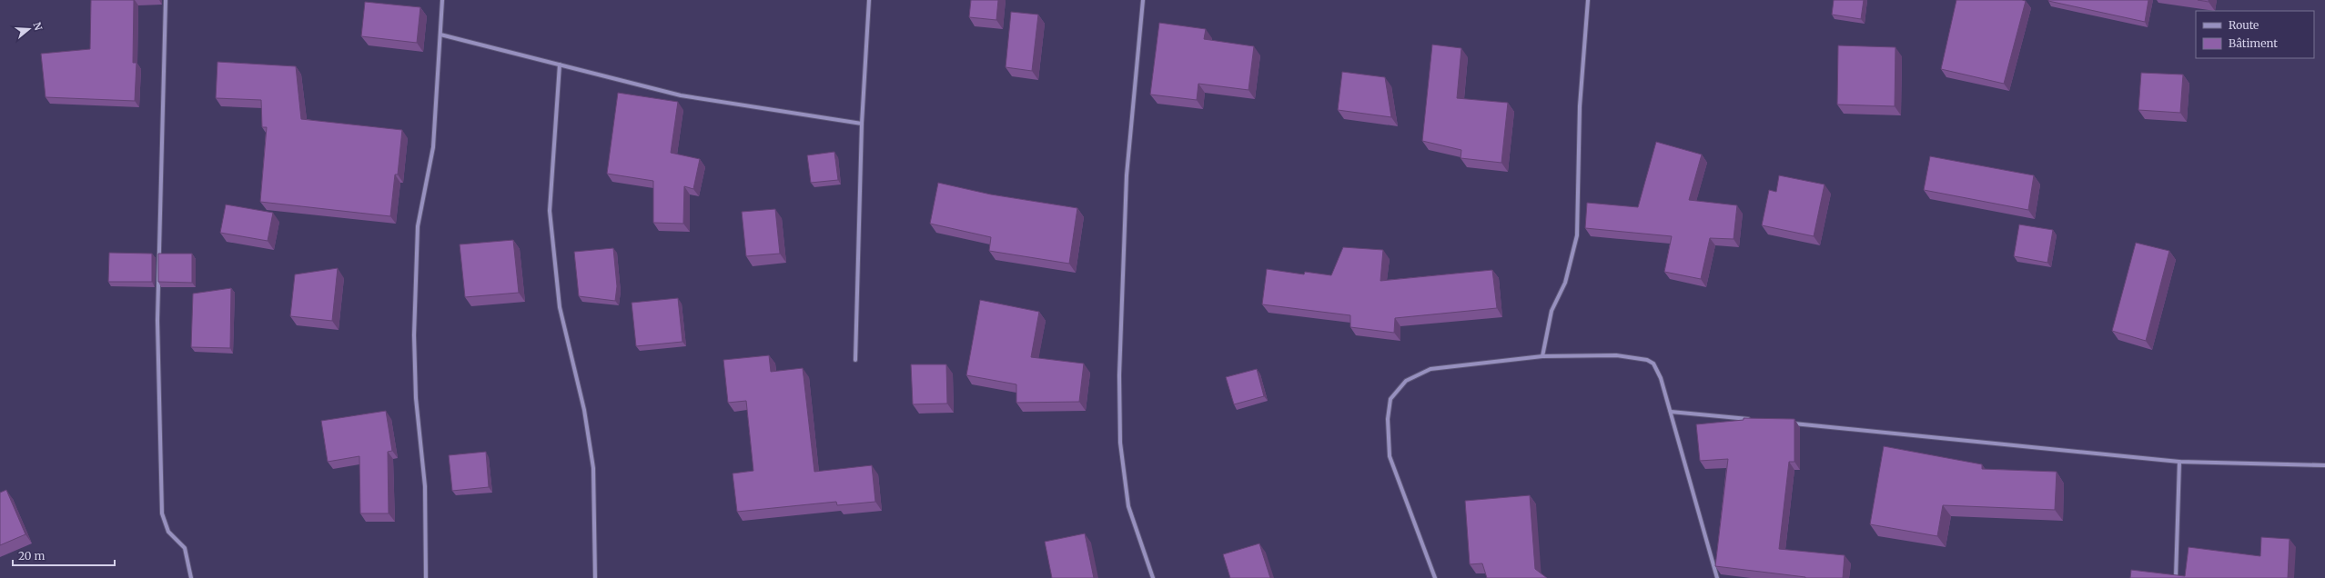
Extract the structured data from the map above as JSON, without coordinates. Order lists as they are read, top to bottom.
{
  "legend": ["Route", "Bâtiment"],
  "scale_bar": "20 m",
  "north": "right"
}
